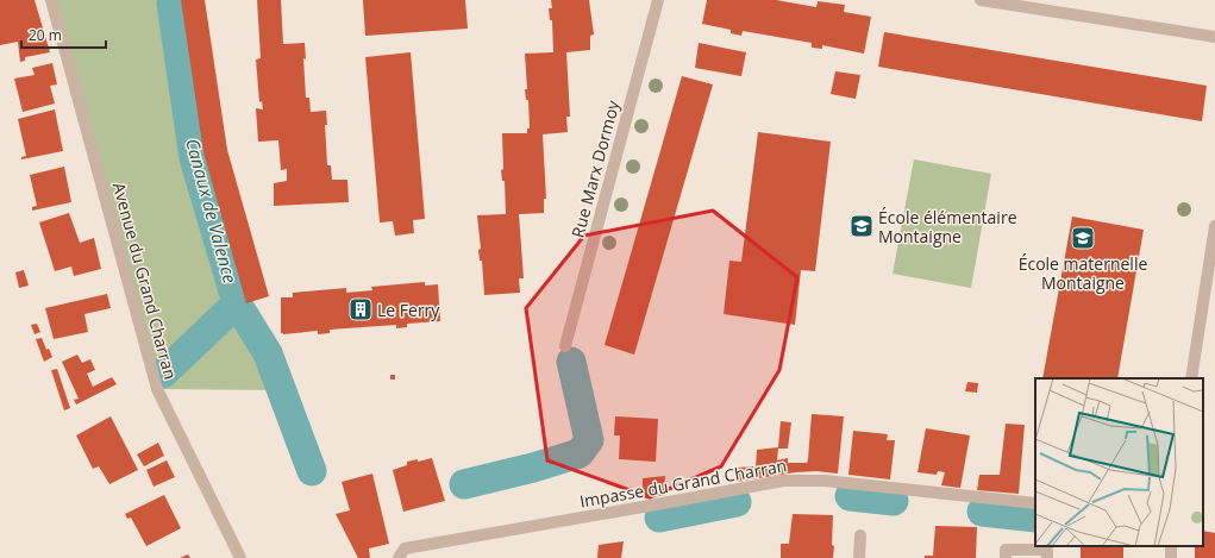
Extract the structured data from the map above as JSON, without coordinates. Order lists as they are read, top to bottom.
{
  "streets": {
    "street": ["Rue Marx Dormoy", "Avenue du Grand Charran", "Impasse du Grand Charran"]
  },
  "water": ["Canaux de Valence"],
  "places": {
    "school or university": ["École élémentaire Montaigne", "École maternelle Montaigne"],
    "building": ["Le Ferry"]
  },
  "scale_bar": "20 m"
}
